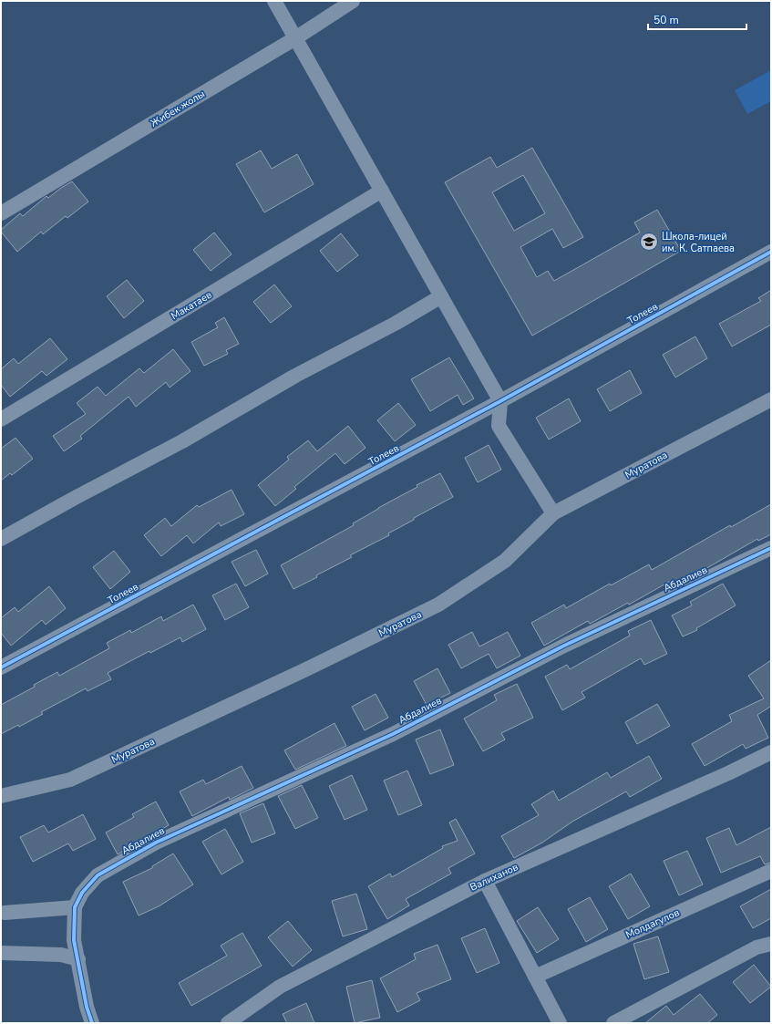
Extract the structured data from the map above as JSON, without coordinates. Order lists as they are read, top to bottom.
{
  "streets": {
    "street": [
      "Жибек жолы",
      "Макатаев",
      "Толеев",
      "Муратова",
      "Абдалиев",
      "Валиханов",
      "Молдагулов"
    ]
  },
  "places": {
    "school or university": ["Школа-лицей им. К. Сатпаева"]
  },
  "scale_bar": "50 m"
}
